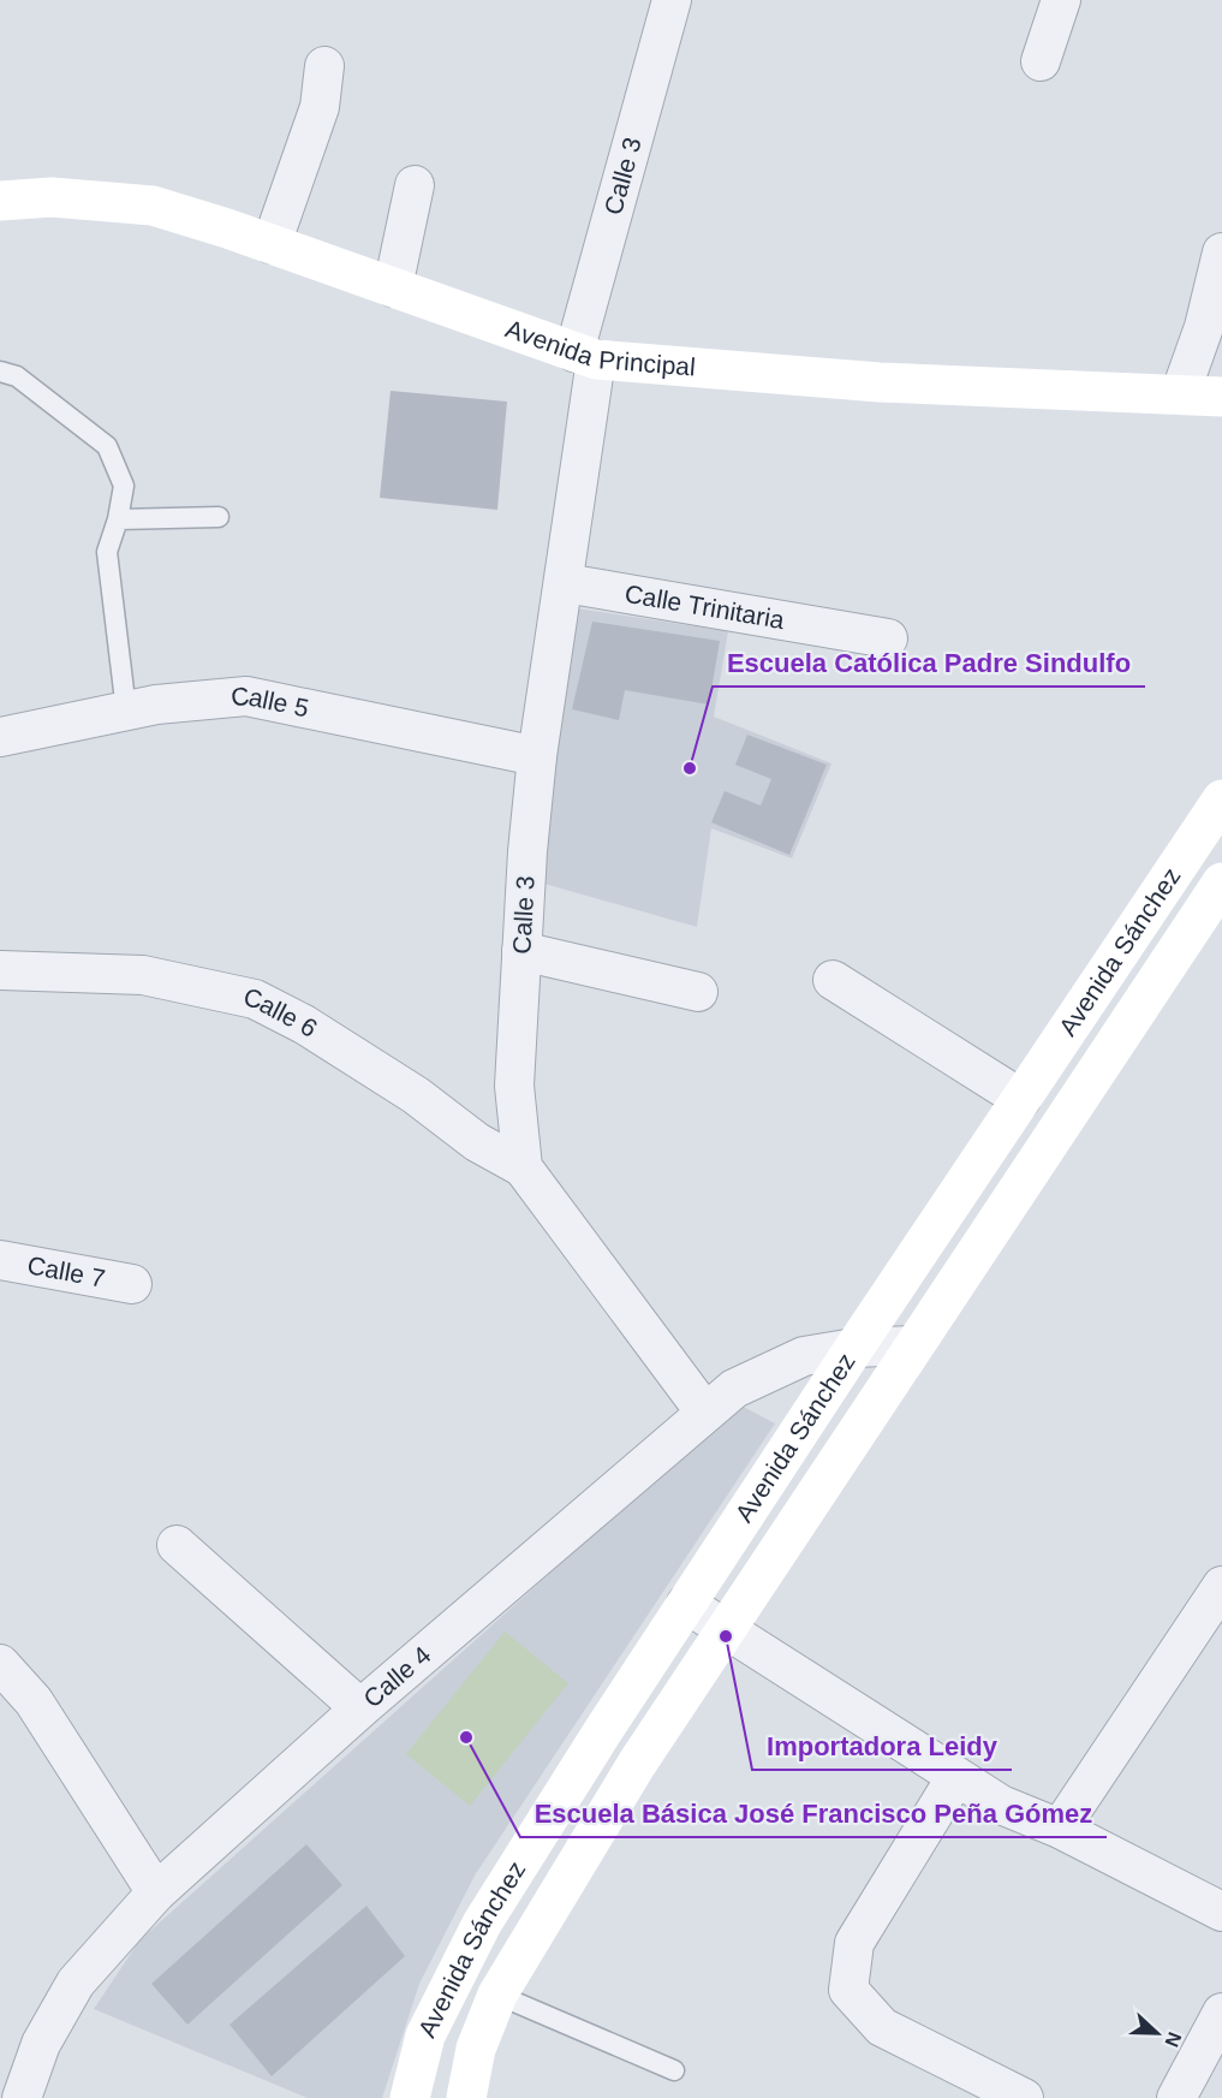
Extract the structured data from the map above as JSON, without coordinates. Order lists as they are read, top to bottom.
{
  "streets": {
    "street": [
      "Calle 3",
      "Avenida Principal",
      "Calle Trinitaria",
      "Calle 5",
      "Avenida Sánchez",
      "Calle 6",
      "Calle 7",
      "Calle 4"
    ]
  },
  "crossings": [
    ["Calle 3", "Avenida Principal"],
    ["Calle 3", "Calle Trinitaria"],
    ["Calle 3", "Calle 5"],
    ["Calle 3", "Calle 6"],
    ["Avenida Sánchez", "Calle 4"]
  ],
  "places": ["Escuela Católica Padre Sindulfo", "Importadora Leidy", "Escuela Básica José Francisco Peña Gómez"],
  "north": "right"
}
